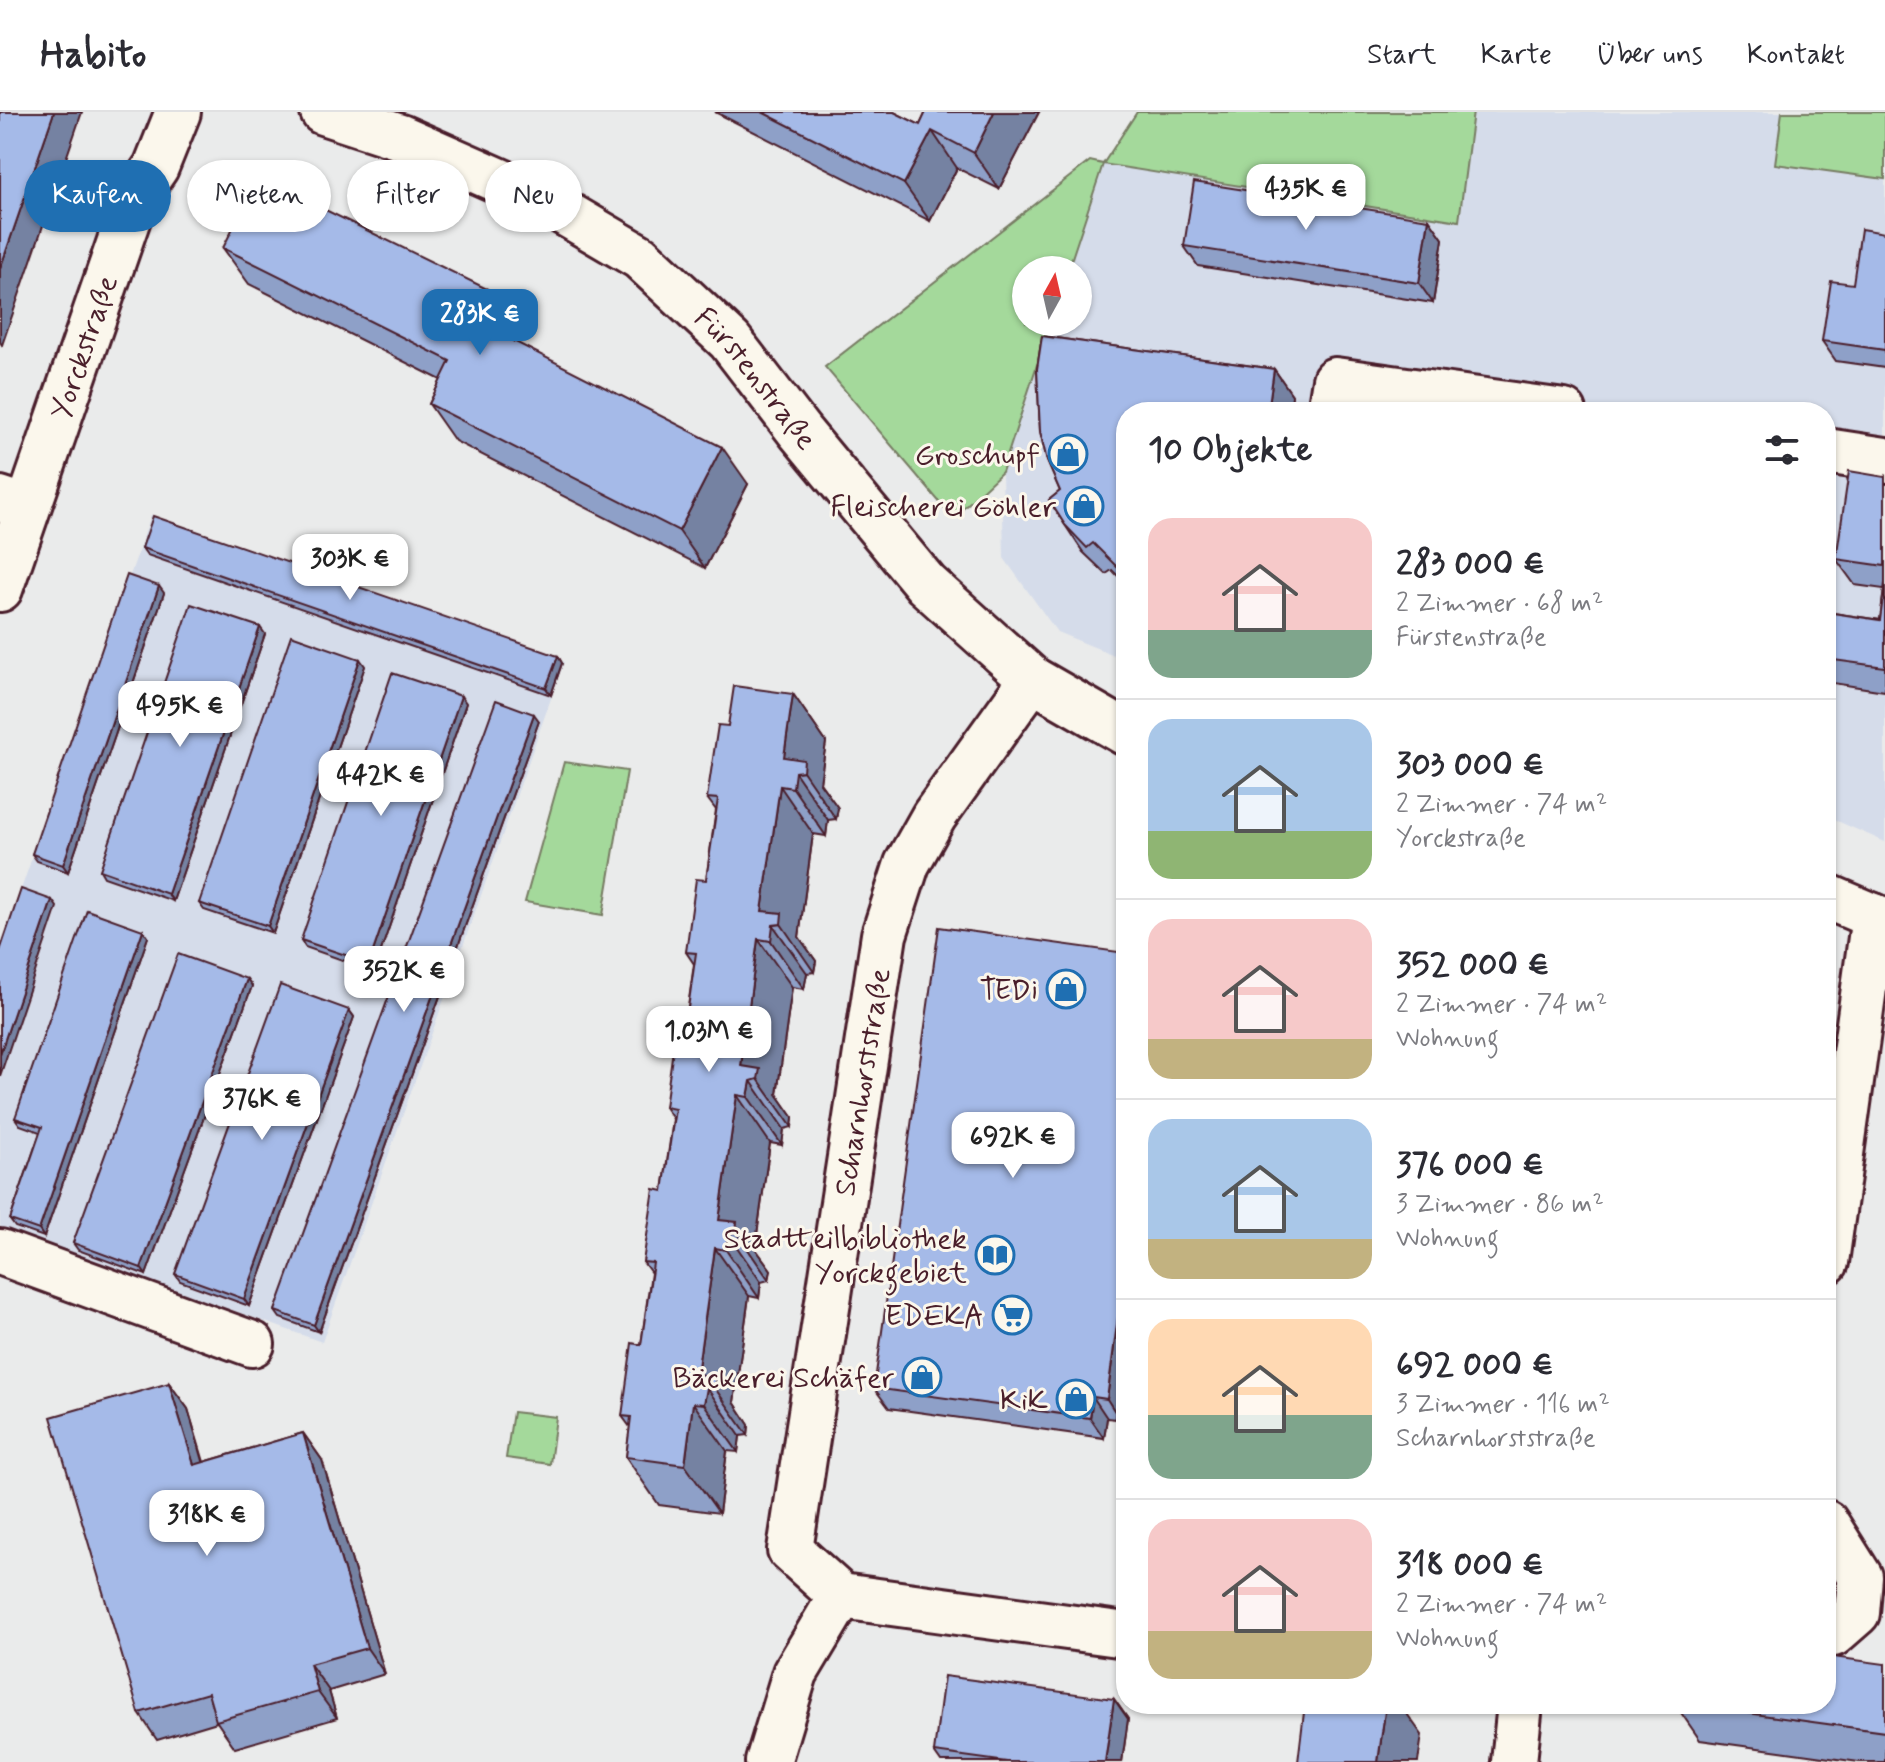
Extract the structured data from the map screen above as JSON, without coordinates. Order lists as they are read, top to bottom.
{
  "streets": {
    "street": ["Yorckstraße", "Fürstenstraße", "Scharnhorststraße"]
  },
  "crossings": [
    ["Fürstenstraße", "Scharnhorststraße"]
  ],
  "places": {
    "shop": [
      "Groschupf",
      "Fleischerei Göhler",
      "TEDi",
      "Bäckerei Schäfer",
      "KiK"
    ],
    "library": ["Stadtteilbibliothek Yorckgebiet"],
    "supermarket": ["EDEKA"]
  },
  "north": "top",
  "page": {
    "header": "Habito",
    "nav": [
      "Start",
      "Karte",
      "Über uns",
      "Kontakt"
    ],
    "chip": [
      "Kaufen",
      "Mieten",
      "Filter",
      "Neu"
    ],
    "price": [
      "435K €",
      "283K €",
      "303K €",
      "495K €",
      "442K €",
      "352K €",
      "1.03M €",
      "376K €",
      "692K €",
      "318K €"
    ],
    "heading": "10 Objekte",
    "list": [
      {
        "name": "283 000 €",
        "note": "2 Zimmer · 68 m² · Fürstenstraße"
      },
      {
        "name": "303 000 €",
        "note": "2 Zimmer · 74 m² · Yorckstraße"
      },
      {
        "name": "352 000 €",
        "note": "2 Zimmer · 74 m² · Wohnung"
      },
      {
        "name": "376 000 €",
        "note": "3 Zimmer · 86 m² · Wohnung"
      },
      {
        "name": "692 000 €",
        "note": "3 Zimmer · 116 m² · Scharnhorststraße"
      },
      {
        "name": "318 000 €",
        "note": "2 Zimmer · 74 m² · Wohnung"
      }
    ]
  }
}
